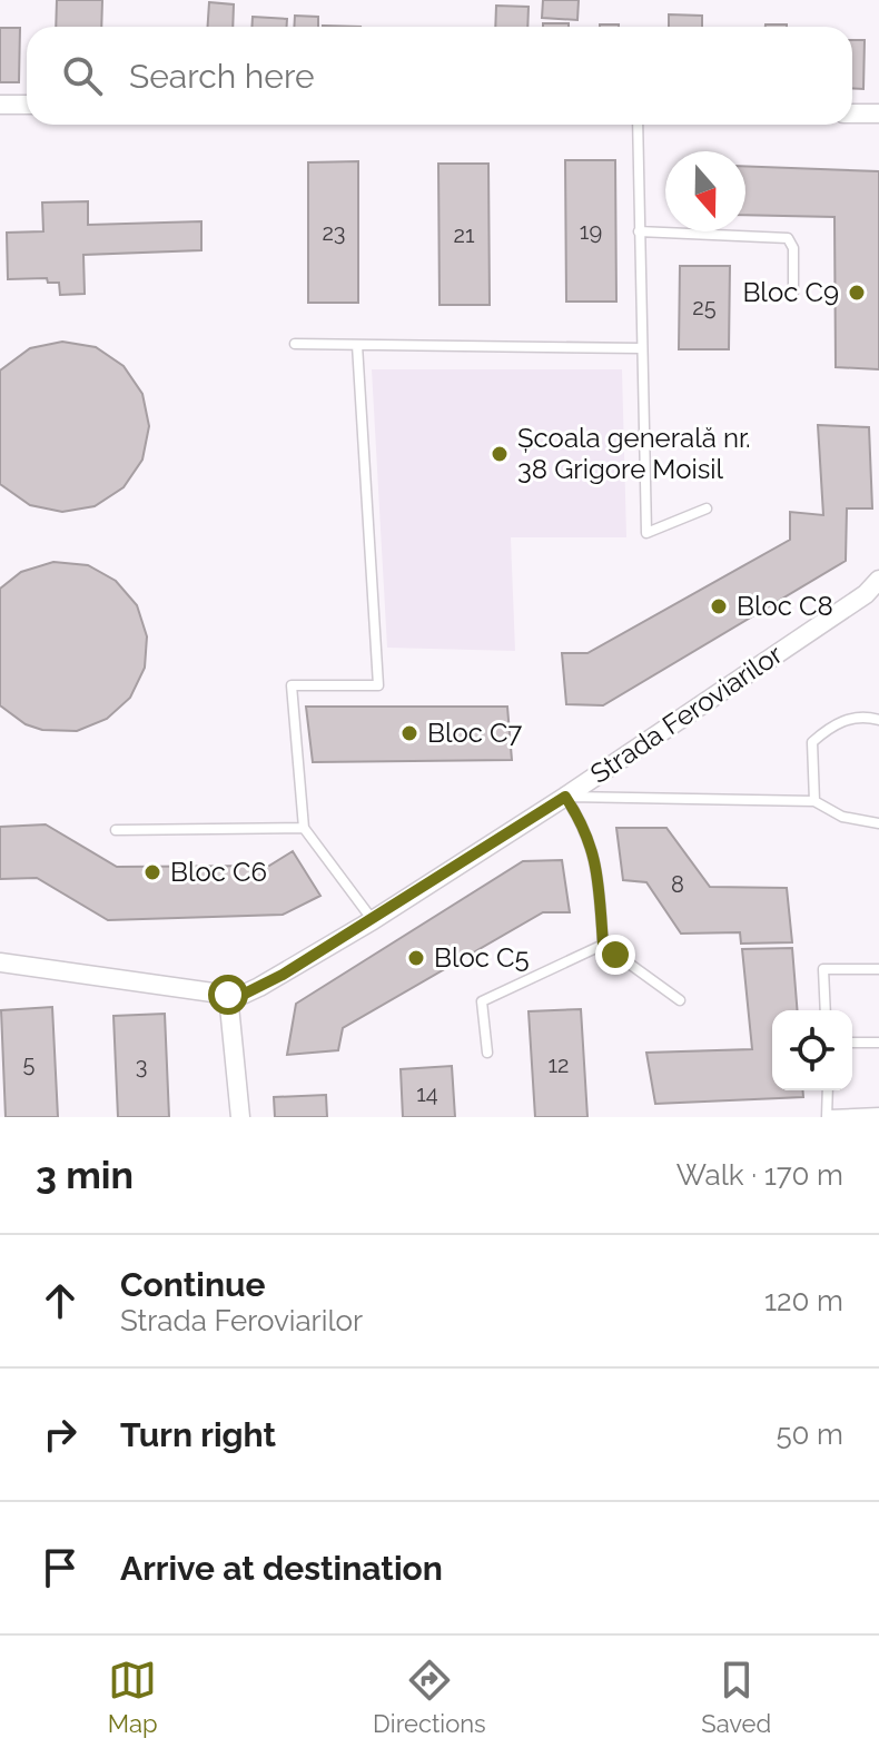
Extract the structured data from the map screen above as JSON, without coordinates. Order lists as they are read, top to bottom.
{
  "streets": {
    "street": ["Strada Feroviarilor"]
  },
  "places": [
    "Bloc C9",
    "Școala generală nr. 38 Grigore Moisil",
    "Bloc C8",
    "Bloc C7",
    "Bloc C6",
    "Bloc C5"
  ],
  "house_numbers": [
    "19",
    "23",
    "21",
    "25",
    "8",
    "5",
    "12",
    "3",
    "14"
  ],
  "north": "bottom",
  "page": {
    "search": "Search here",
    "heading": ["3 min", "Walk · 170 m"],
    "list": [
      ["Continue", "Strada Feroviarilor", "120 m"],
      ["Turn right", "50 m"],
      "Arrive at destination"
    ],
    "nav": ["Map", "Directions", "Saved"]
  }
}
